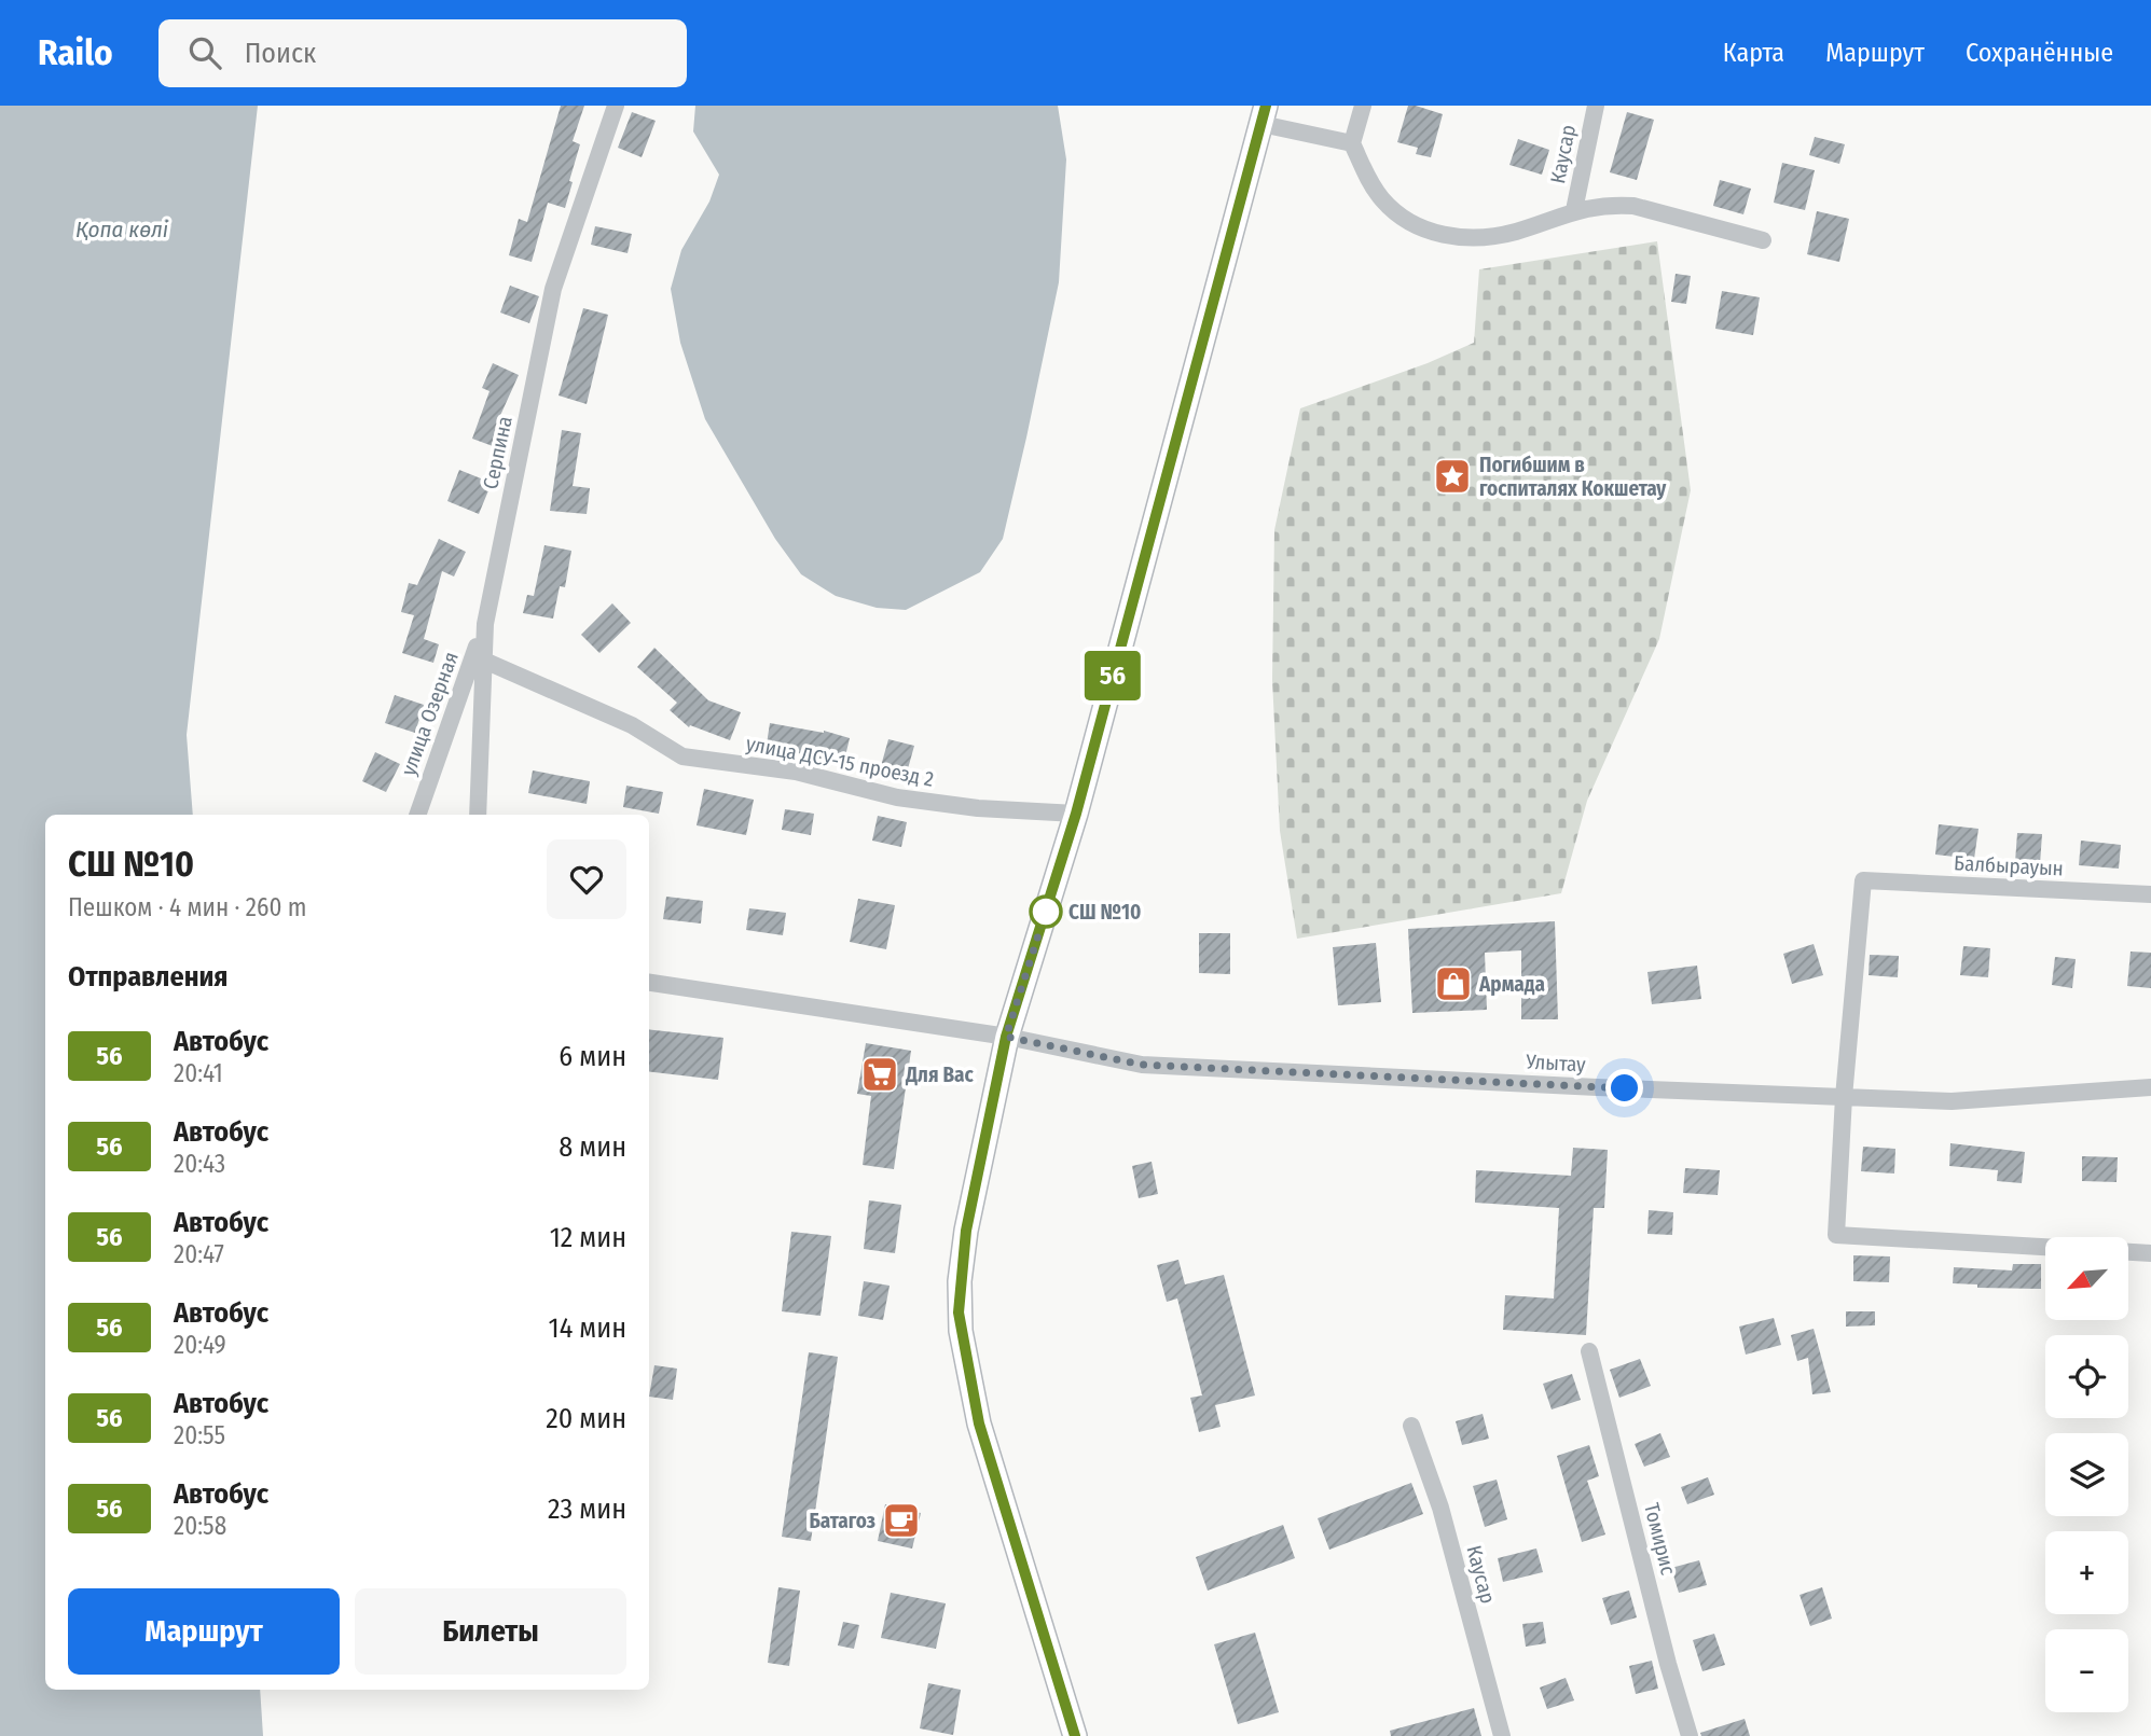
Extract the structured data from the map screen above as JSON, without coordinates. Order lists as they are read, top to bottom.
{
  "streets": {
    "street": [
      "Каусар",
      "Серпина",
      "улица Озерная",
      "улица ДСУ-15 проезд 2",
      "Балбырауын",
      "Улытау",
      "Томирис"
    ]
  },
  "crossings": [
    ["Серпина", "улица Озерная"],
    ["Серпина", "улица ДСУ-15 проезд 2"],
    ["Балбырауын", "Улытау"]
  ],
  "water": ["Қопа көлі"],
  "places": {
    "place": ["Погибшим в госпиталях Кокшетау"],
    "other": ["СШ №10"],
    "shop": ["Армада"],
    "supermarket": ["Для Вас"],
    "cafe": ["Батагоз"]
  },
  "lines": ["bus line 56"],
  "north": "bottom left",
  "page": {
    "header": "Railo",
    "search": "Поиск",
    "nav": ["Карта", "Маршрут", "Сохранённые"],
    "on_map": "56",
    "heading": [
      ["СШ №10", "Пешком · 4 мин · 260 m"],
      "Отправления"
    ],
    "list": [
      {
        "mark": "56",
        "name": "Автобус",
        "note": "20:41",
        "value": "6 мин"
      },
      {
        "mark": "56",
        "name": "Автобус",
        "note": "20:43",
        "value": "8 мин"
      },
      {
        "mark": "56",
        "name": "Автобус",
        "note": "20:47",
        "value": "12 мин"
      },
      {
        "mark": "56",
        "name": "Автобус",
        "note": "20:49",
        "value": "14 мин"
      },
      {
        "mark": "56",
        "name": "Автобус",
        "note": "20:55",
        "value": "20 мин"
      },
      {
        "mark": "56",
        "name": "Автобус",
        "note": "20:58",
        "value": "23 мин"
      }
    ],
    "map_buttons": ["+", "−"],
    "buttons": ["Маршрут", "Билеты"]
  }
}
